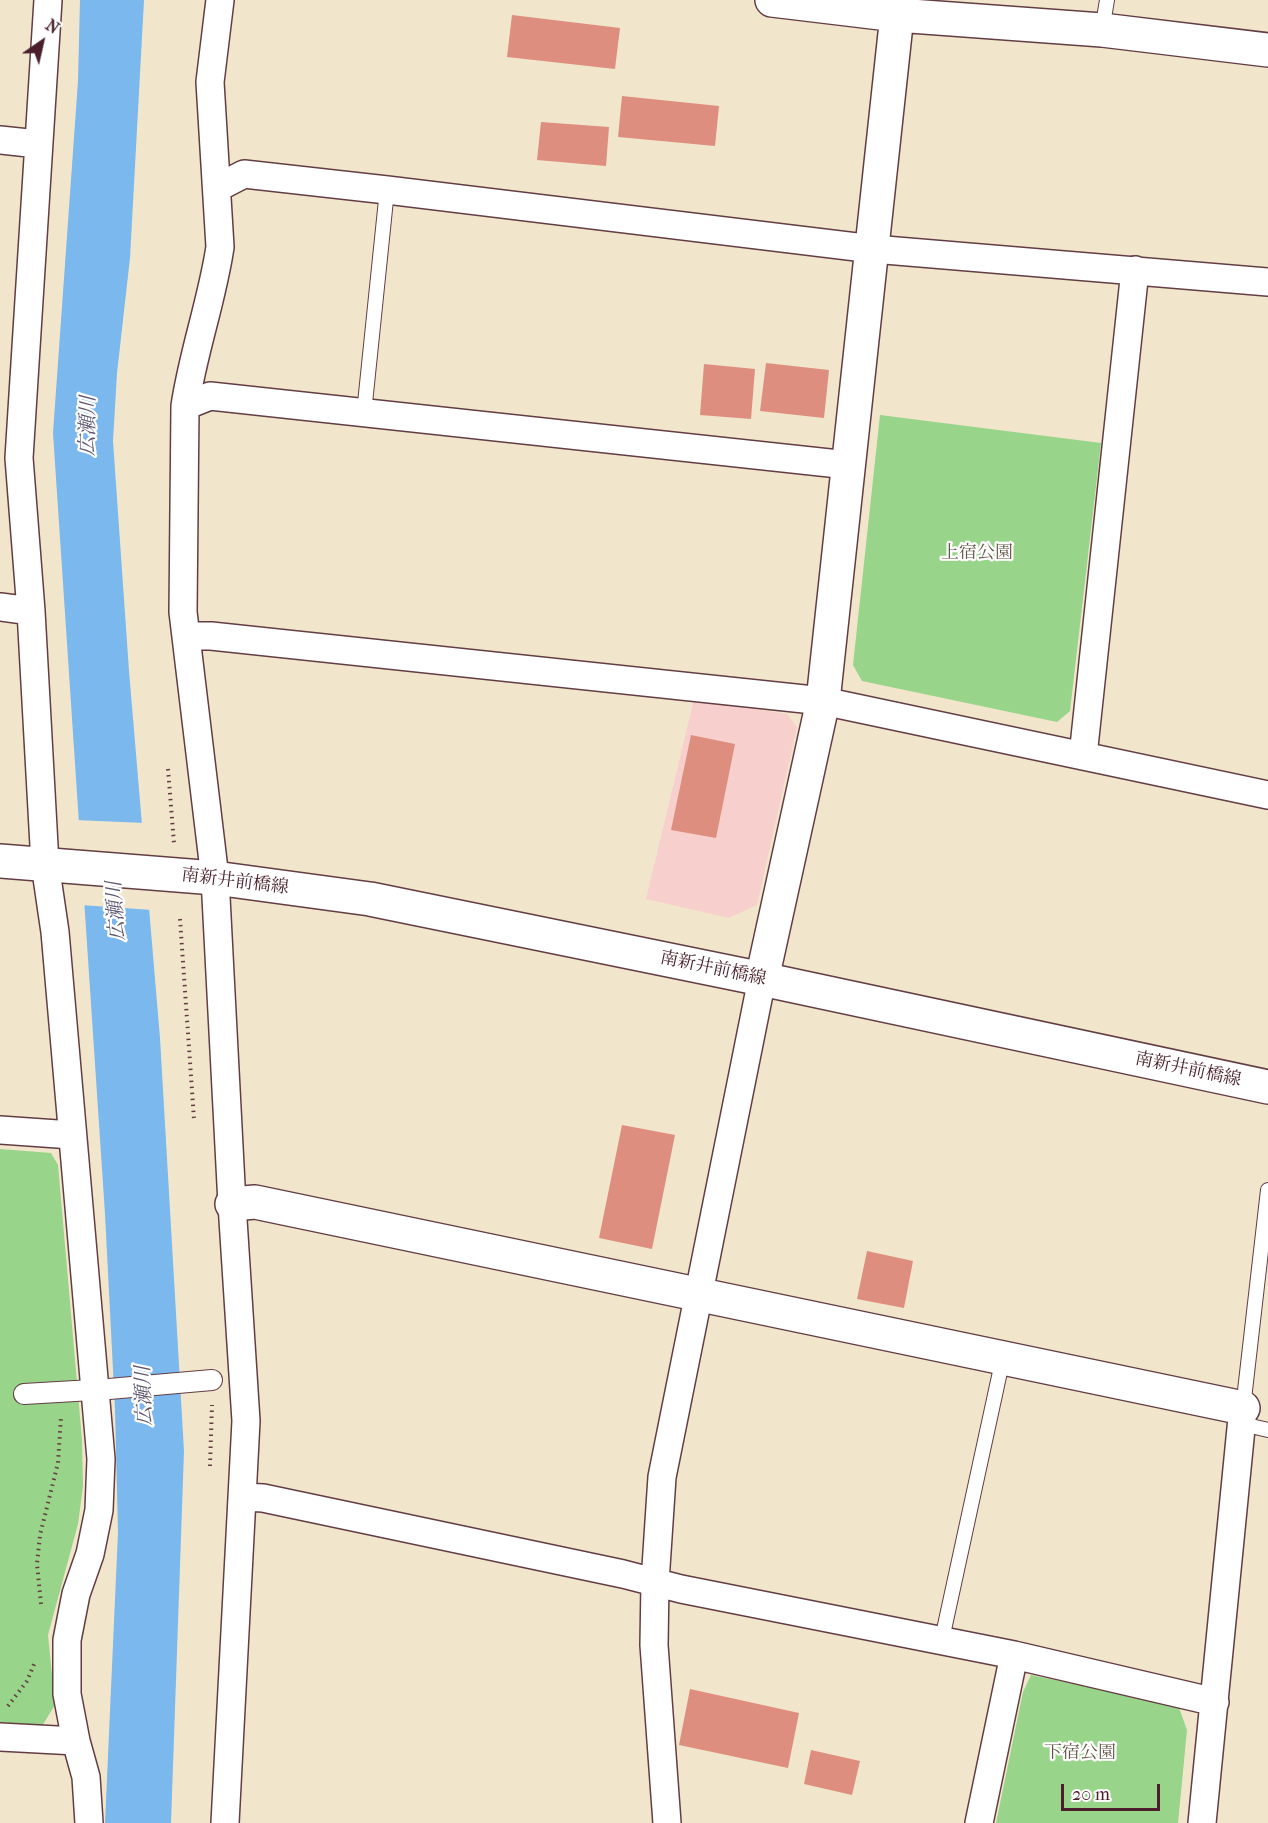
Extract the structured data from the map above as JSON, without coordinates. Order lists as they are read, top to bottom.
{
  "streets": {
    "street": ["南新井前橋線"]
  },
  "water": ["広瀬川"],
  "parks": ["上宿公園", "下宿公園"],
  "scale_bar": "20 m",
  "north": "top right"
}
